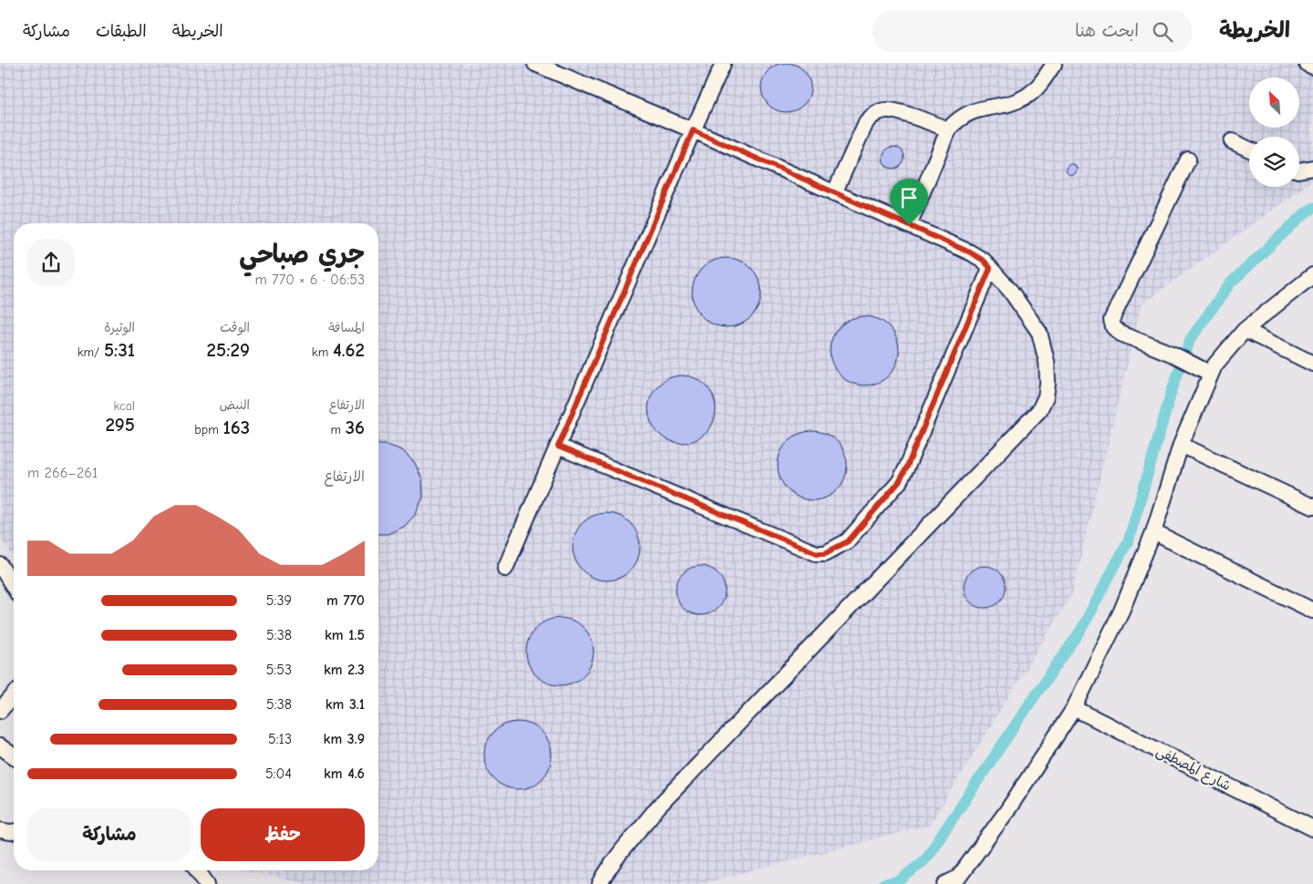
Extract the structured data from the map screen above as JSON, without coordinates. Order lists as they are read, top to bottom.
{
  "streets": {
    "street": ["شارع المصطفى"]
  },
  "north": "top left",
  "page": {
    "header": "الخريطة",
    "search": "ابحث هنا",
    "nav": ["الخريطة", "الطبقات", "مشاركة"],
    "heading": ["جري صباحي", "06:53 · 6 × 770 m"],
    "stats": [
      ["المسافة", "4.62 km"],
      ["الوقت", "25:29"],
      ["الوتيرة", "5:31 /km"],
      ["الارتفاع", "36 m"],
      ["النبض", "163 bpm"],
      ["kcal", "295"]
    ],
    "chart": ["الارتفاع", "261–266 m"],
    "list": [
      {
        "name": "770 m",
        "note": "5:39"
      },
      {
        "name": "1.5 km",
        "note": "5:38"
      },
      {
        "name": "2.3 km",
        "note": "5:53"
      },
      {
        "name": "3.1 km",
        "note": "5:38"
      },
      {
        "name": "3.9 km",
        "note": "5:13"
      },
      {
        "name": "4.6 km",
        "note": "5:04"
      }
    ],
    "buttons": ["حفظ", "مشاركة"]
  }
}
